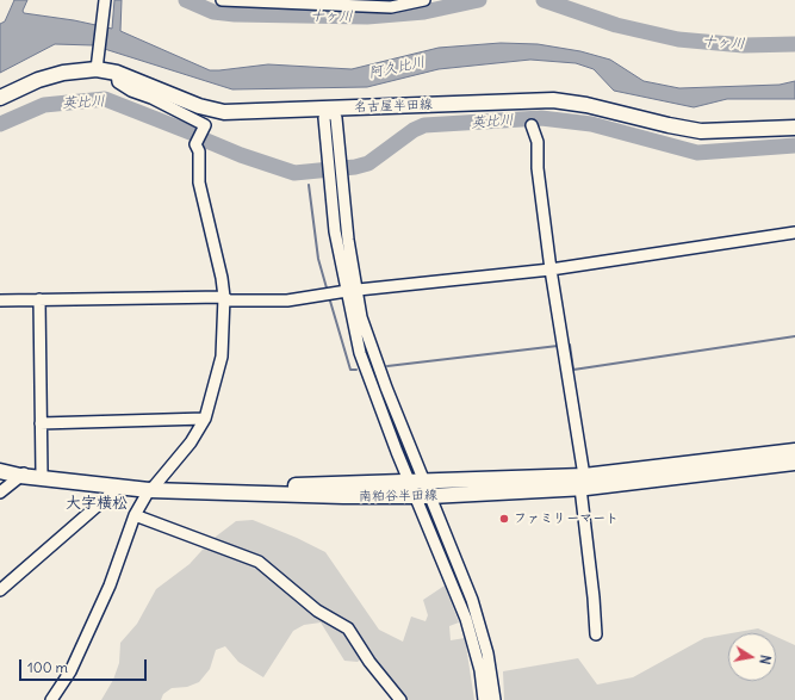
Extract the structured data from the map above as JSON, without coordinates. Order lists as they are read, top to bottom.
{
  "streets": {
    "main road": ["名古屋半田線", "南粕谷半田線"]
  },
  "districts": ["大字横松"],
  "water": ["十ヶ川", "阿久比川", "英比川"],
  "places": ["ファミリーマート"],
  "scale_bar": "100 m",
  "north": "right"
}
